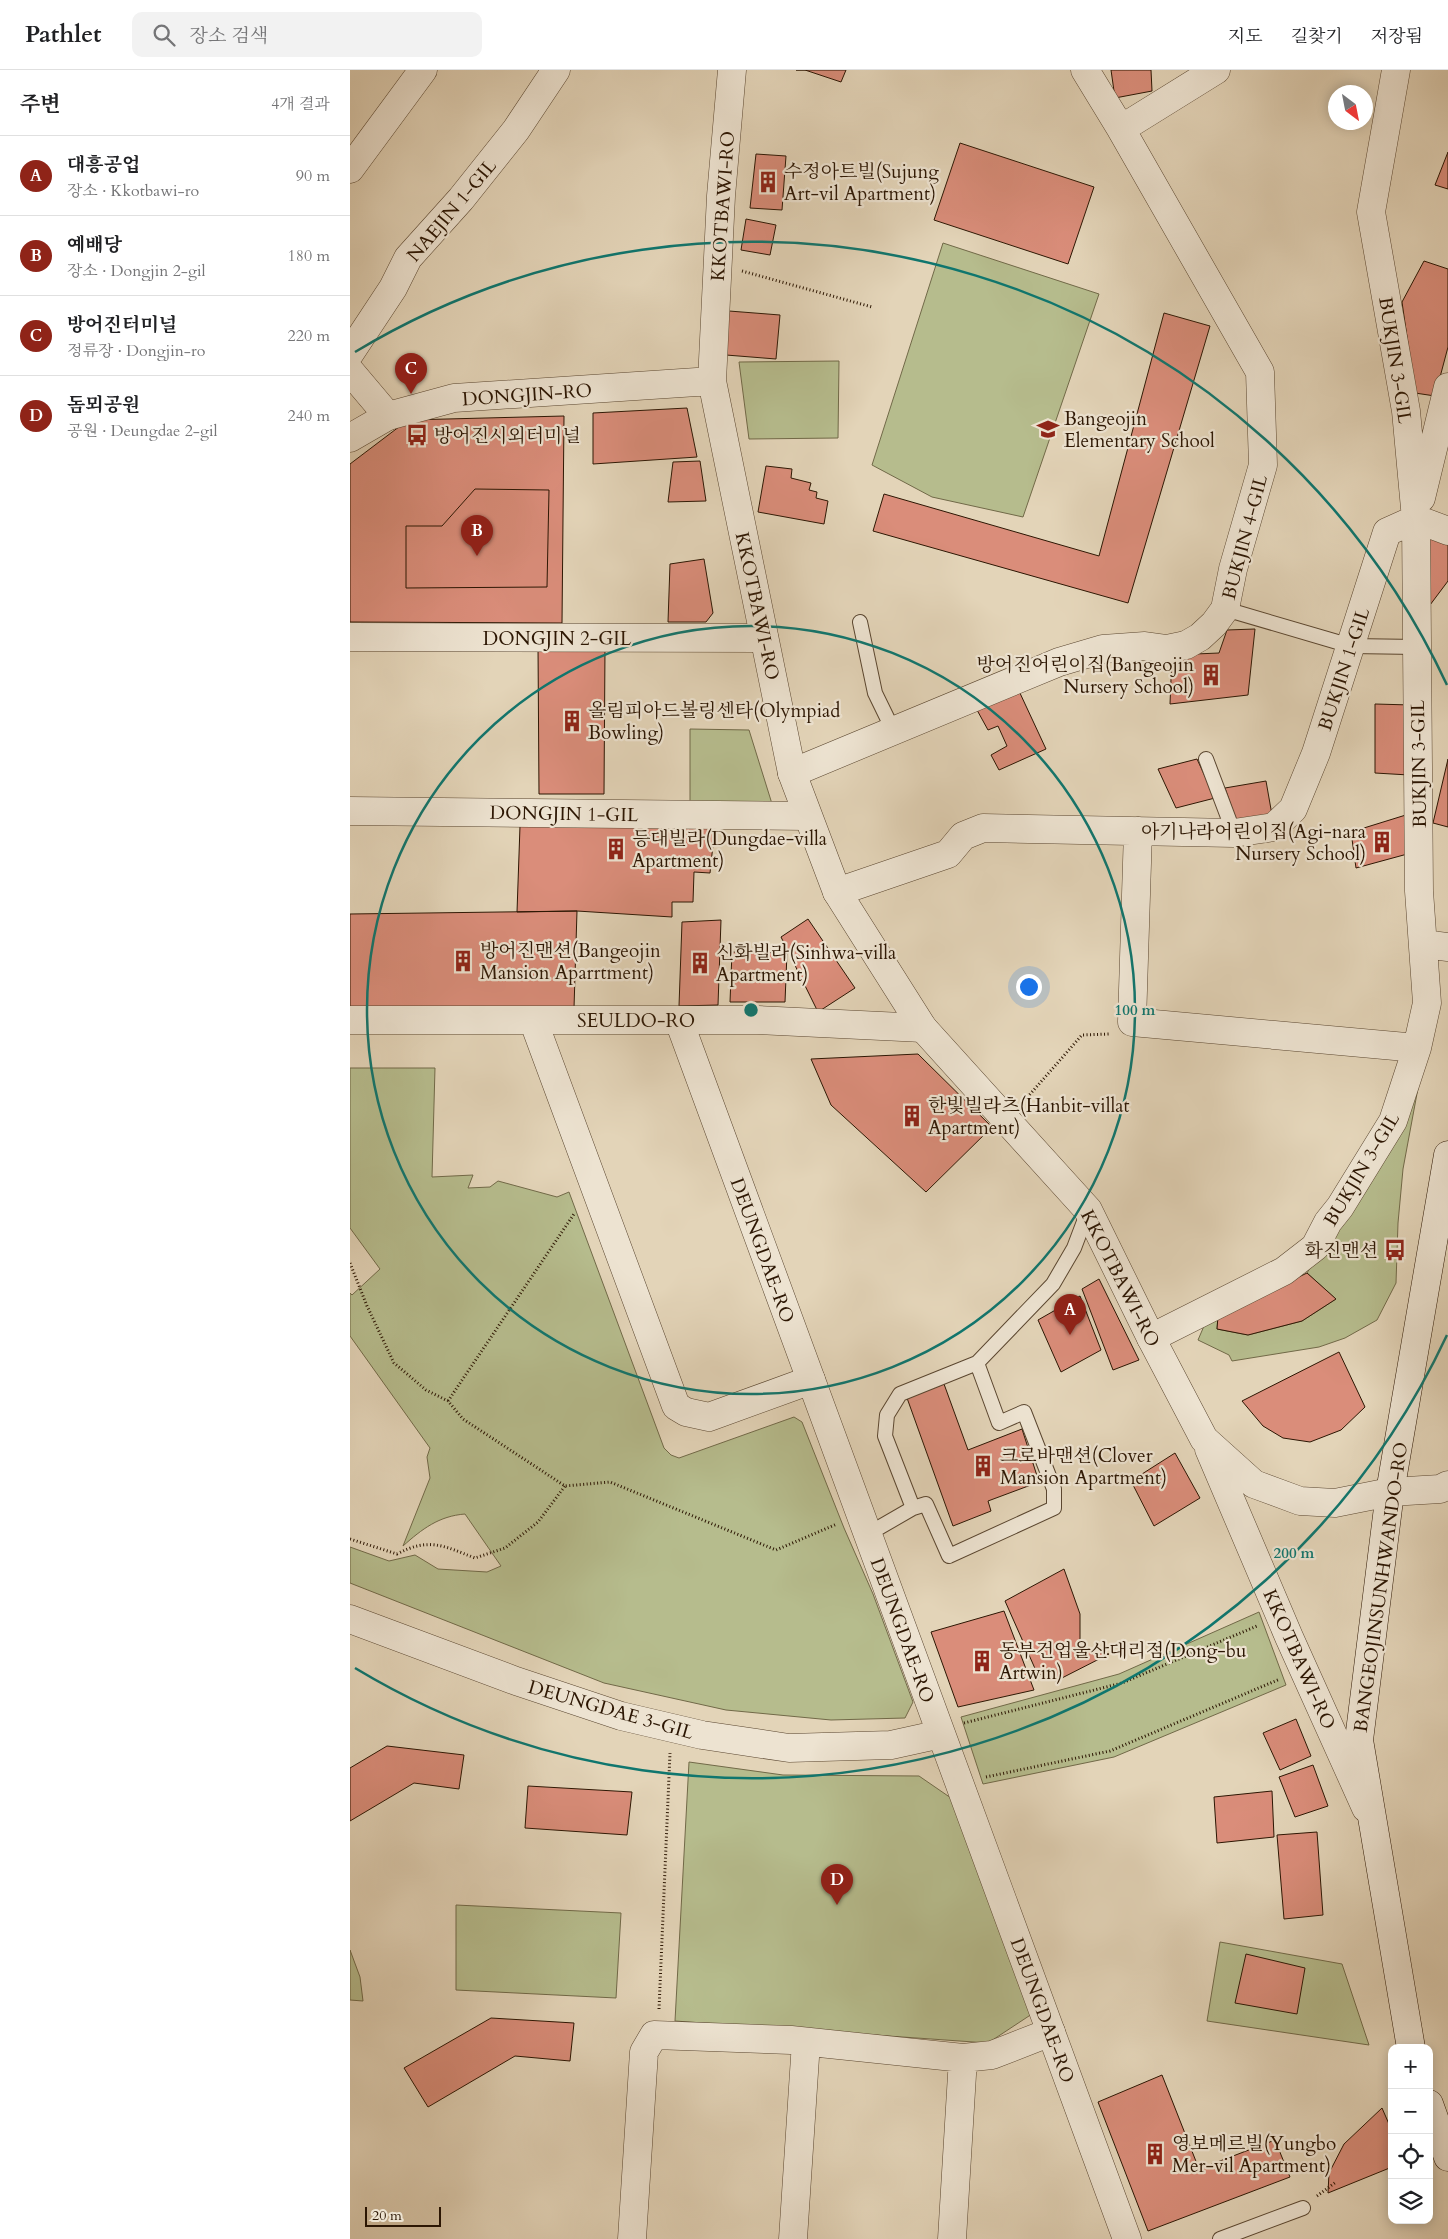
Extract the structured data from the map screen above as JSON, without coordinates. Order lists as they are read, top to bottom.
{
  "streets": {
    "street": [
      "KKOTBAWI-RO",
      "NAEJIN 1-GIL",
      "BUKJIN 3-GIL",
      "DONGJIN-RO",
      "BUKJIN 4-GIL",
      "DONGJIN 2-GIL",
      "BUKJIN 1-GIL",
      "DONGJIN 1-GIL",
      "SEULDO-RO",
      "DEUNGDAE-RO",
      "BANGEOJINSUNHWANDO-RO",
      "DEUNGDAE 3-GIL"
    ]
  },
  "crossings": [
    ["KKOTBAWI-RO", "BUKJIN 3-GIL"],
    ["KKOTBAWI-RO", "DONGJIN-RO"],
    ["KKOTBAWI-RO", "BUKJIN 4-GIL"],
    ["KKOTBAWI-RO", "DONGJIN 2-GIL"],
    ["KKOTBAWI-RO", "BUKJIN 1-GIL"],
    ["KKOTBAWI-RO", "DONGJIN 1-GIL"],
    ["KKOTBAWI-RO", "SEULDO-RO"],
    ["KKOTBAWI-RO", "BANGEOJINSUNHWANDO-RO"],
    ["BUKJIN 3-GIL", "BUKJIN 1-GIL"],
    ["SEULDO-RO", "DEUNGDAE-RO"],
    ["DEUNGDAE-RO", "DEUNGDAE 3-GIL"]
  ],
  "places": {
    "building": [
      "수정아트빌(Sujung Art-vil Apartment)",
      "방어진어린이집(Bangeojin Nursery School)",
      "올림피아드볼링센타(Olympiad Bowling)",
      "아기나라어린이집(Agi-nara Nursery School)",
      "등대빌라(Dungdae-villa Apartment)",
      "방어진맨션(Bangeojin Mansion Aparrtment)",
      "신화빌라(Sinhwa-villa Apartment)",
      "한빛빌라츠(Hanbit-villat Apartment)",
      "크로바맨션(Clover Mansion Apartment)",
      "동부건업울산대리점(Dong-bu Artwin)",
      "영보메르빌(Yungbo Mer-vil Apartment)"
    ],
    "school or university": ["Bangeojin Elementary School"],
    "bus stop": ["방어진시외터미널", "화진맨션"]
  },
  "scale_bar": "20 m",
  "north": "bottom right",
  "page": {
    "header": "Pathlet",
    "search": "장소 검색",
    "nav": ["지도", "길찾기", "저장됨"],
    "heading": ["주변", "4개 결과"],
    "list": [
      {
        "mark": "A",
        "name": "대흥공업",
        "note": "장소 · Kkotbawi-ro",
        "value": "90 m"
      },
      {
        "mark": "B",
        "name": "예배당",
        "note": "장소 · Dongjin 2-gil",
        "value": "180 m"
      },
      {
        "mark": "C",
        "name": "방어진터미널",
        "note": "정류장 · Dongjin-ro",
        "value": "220 m"
      },
      {
        "mark": "D",
        "name": "돔뫼공원",
        "note": "공원 · Deungdae 2-gil",
        "value": "240 m"
      }
    ],
    "pins": [
      "C",
      "B",
      "A",
      "D"
    ],
    "map_buttons": ["+", "−"],
    "scale": "20 m"
  },
  "rings": ["100 m", "200 m"]
}
